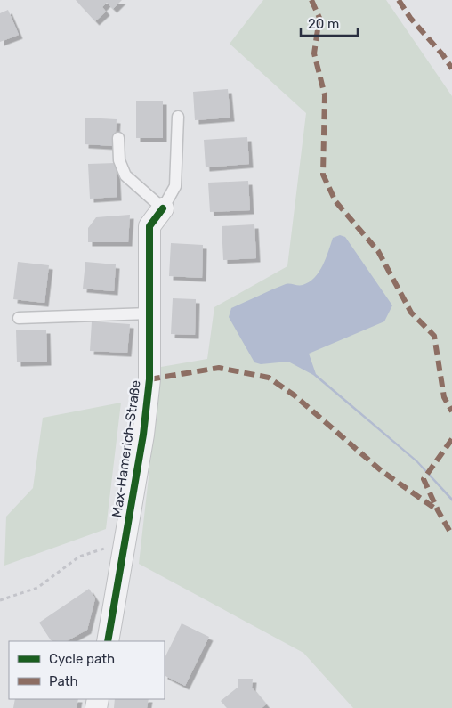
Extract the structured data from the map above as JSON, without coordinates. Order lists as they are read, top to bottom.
{
  "streets": {
    "street": ["Max-Hamerich-Straße"]
  },
  "legend": ["Cycle path", "Path"],
  "scale_bar": "20 m"
}
